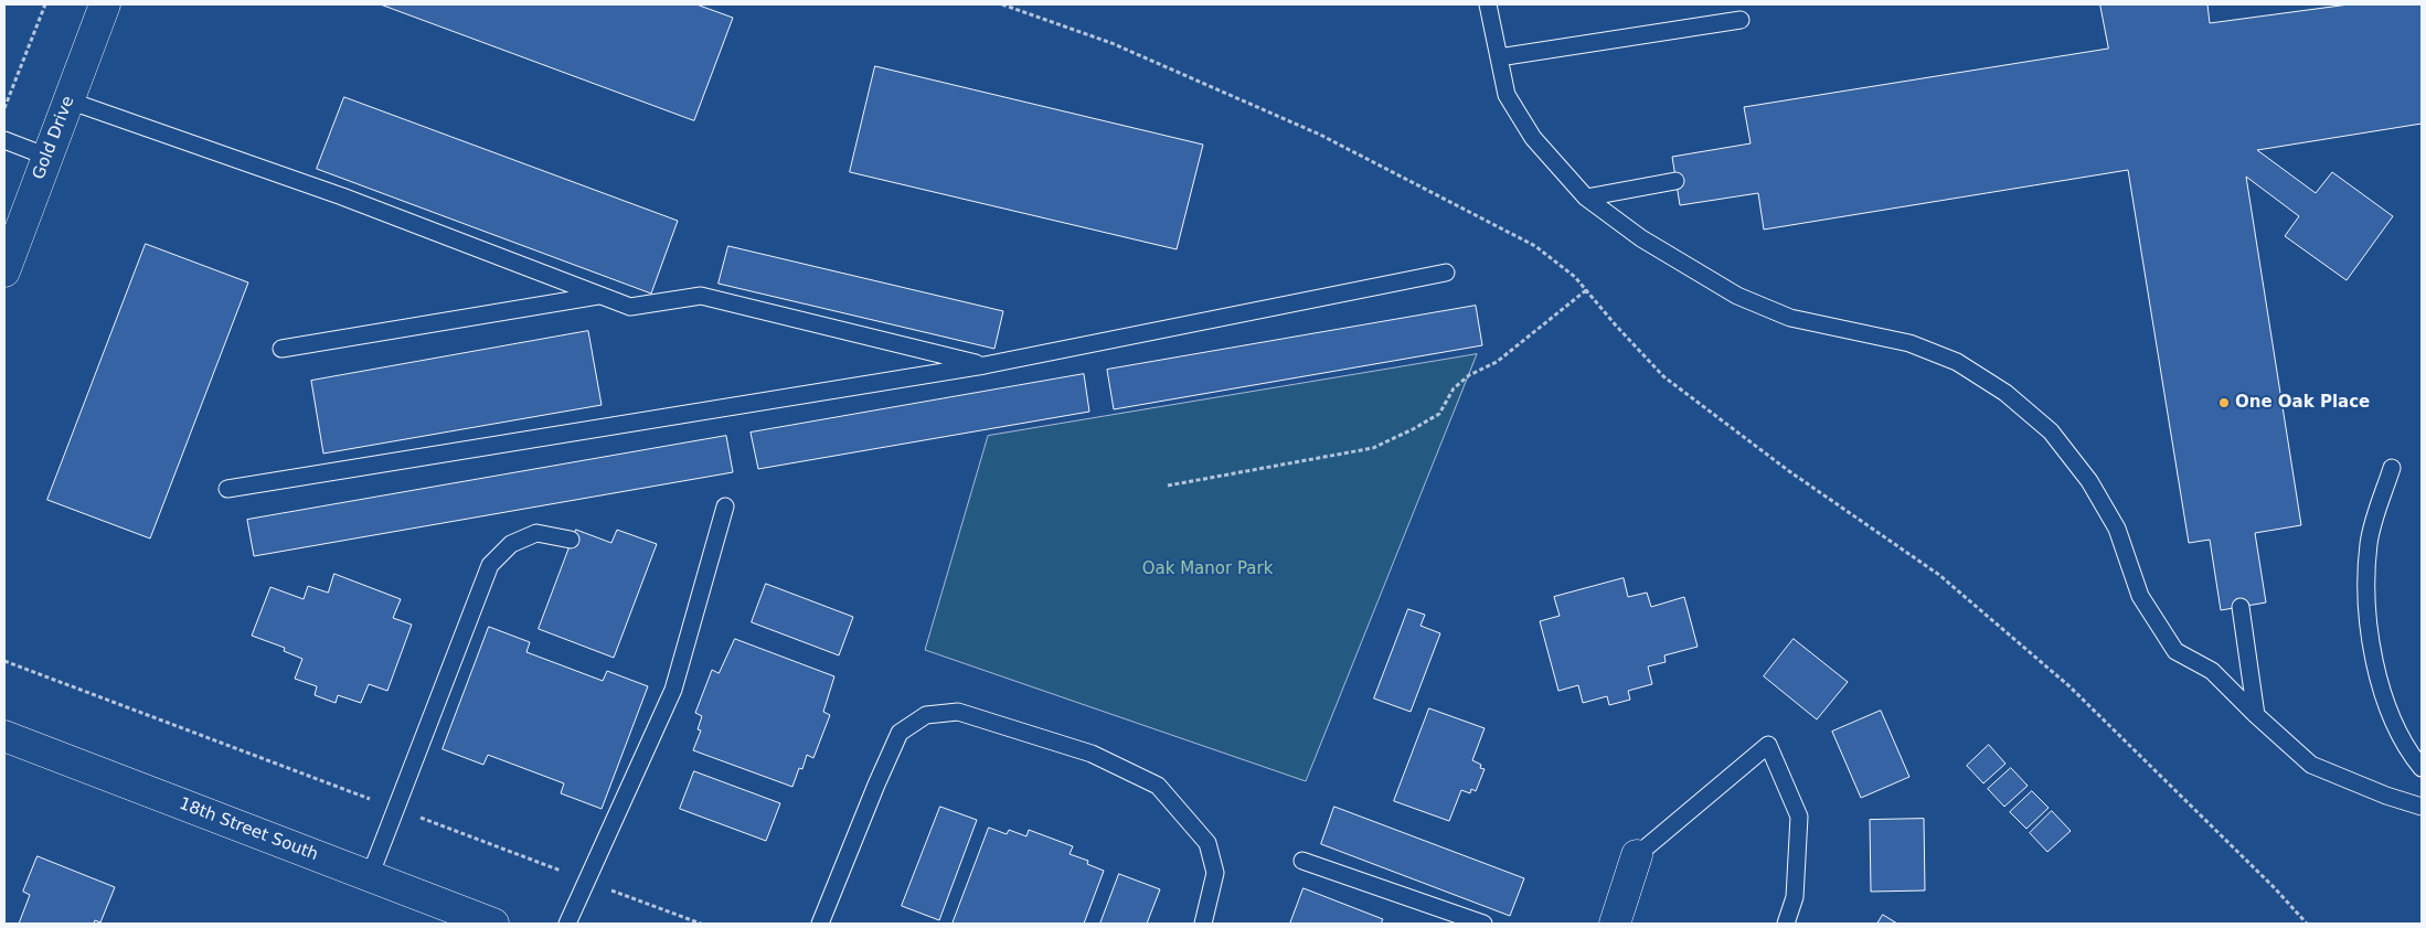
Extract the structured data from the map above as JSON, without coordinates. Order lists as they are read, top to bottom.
{
  "streets": {
    "street": ["Gold Drive", "18th Street South"]
  },
  "parks": ["Oak Manor Park"],
  "places": ["One Oak Place"]
}
